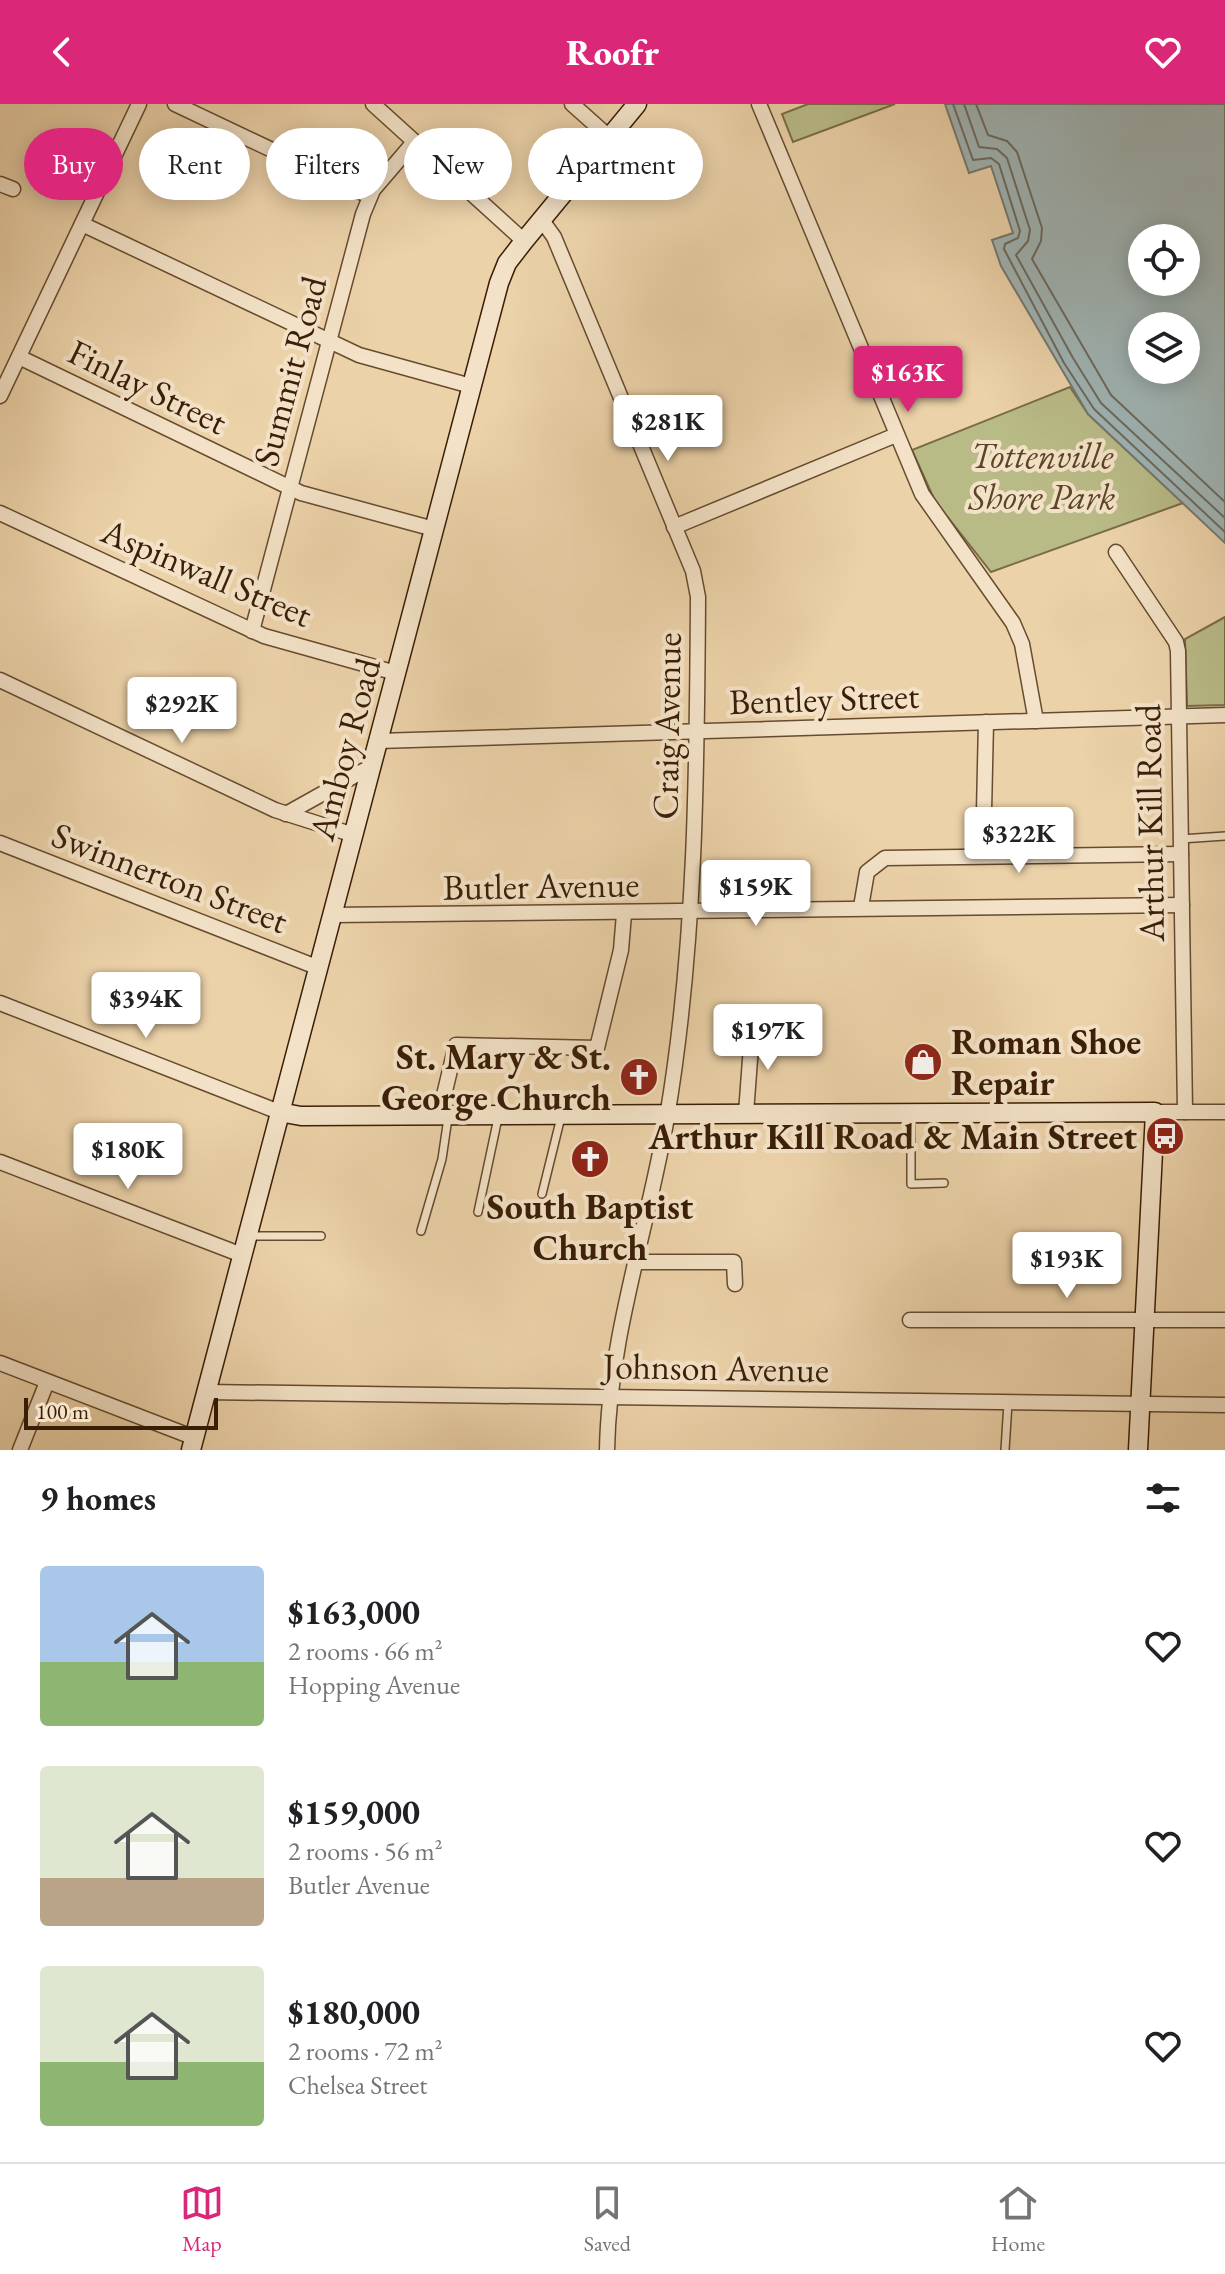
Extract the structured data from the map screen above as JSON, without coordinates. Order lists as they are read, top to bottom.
{
  "streets": {
    "street": [
      "Summit Road",
      "Finlay Street",
      "Aspinwall Street",
      "Bentley Street",
      "Craig Avenue",
      "Amboy Road",
      "Arthur Kill Road",
      "Swinnerton Street",
      "Butler Avenue",
      "Johnson Avenue"
    ]
  },
  "crossings": [
    ["Summit Road", "Finlay Street"],
    ["Summit Road", "Aspinwall Street"],
    ["Finlay Street", "Amboy Road"],
    ["Aspinwall Street", "Amboy Road"],
    ["Bentley Street", "Craig Avenue"],
    ["Bentley Street", "Amboy Road"],
    ["Bentley Street", "Arthur Kill Road"],
    ["Craig Avenue", "Amboy Road"],
    ["Craig Avenue", "Butler Avenue"],
    ["Craig Avenue", "Johnson Avenue"],
    ["Amboy Road", "Swinnerton Street"],
    ["Amboy Road", "Butler Avenue"],
    ["Amboy Road", "Johnson Avenue"],
    ["Arthur Kill Road", "Butler Avenue"]
  ],
  "parks": ["Tottenville Shore Park"],
  "places": {
    "shop": ["Roman Shoe Repair"],
    "church": ["St. Mary & St. George Church", "South Baptist Church"],
    "bus stop": ["Arthur Kill Road & Main Street"]
  },
  "scale_bar": "100 m",
  "page": {
    "header": "Roofr",
    "chip": [
      "Buy",
      "Rent",
      "Filters",
      "New",
      "Apartment"
    ],
    "price": [
      "$163K",
      "$281K",
      "$292K",
      "$322K",
      "$159K",
      "$394K",
      "$197K",
      "$180K",
      "$193K"
    ],
    "scale": "100 m",
    "heading": "9 homes",
    "list": [
      {
        "name": "$163,000",
        "note": "2 rooms · 66 m² · Hopping Avenue"
      },
      {
        "name": "$159,000",
        "note": "2 rooms · 56 m² · Butler Avenue"
      },
      {
        "name": "$180,000",
        "note": "2 rooms · 72 m² · Chelsea Street"
      }
    ],
    "tabs": ["Map", "Saved", "Home"]
  }
}
